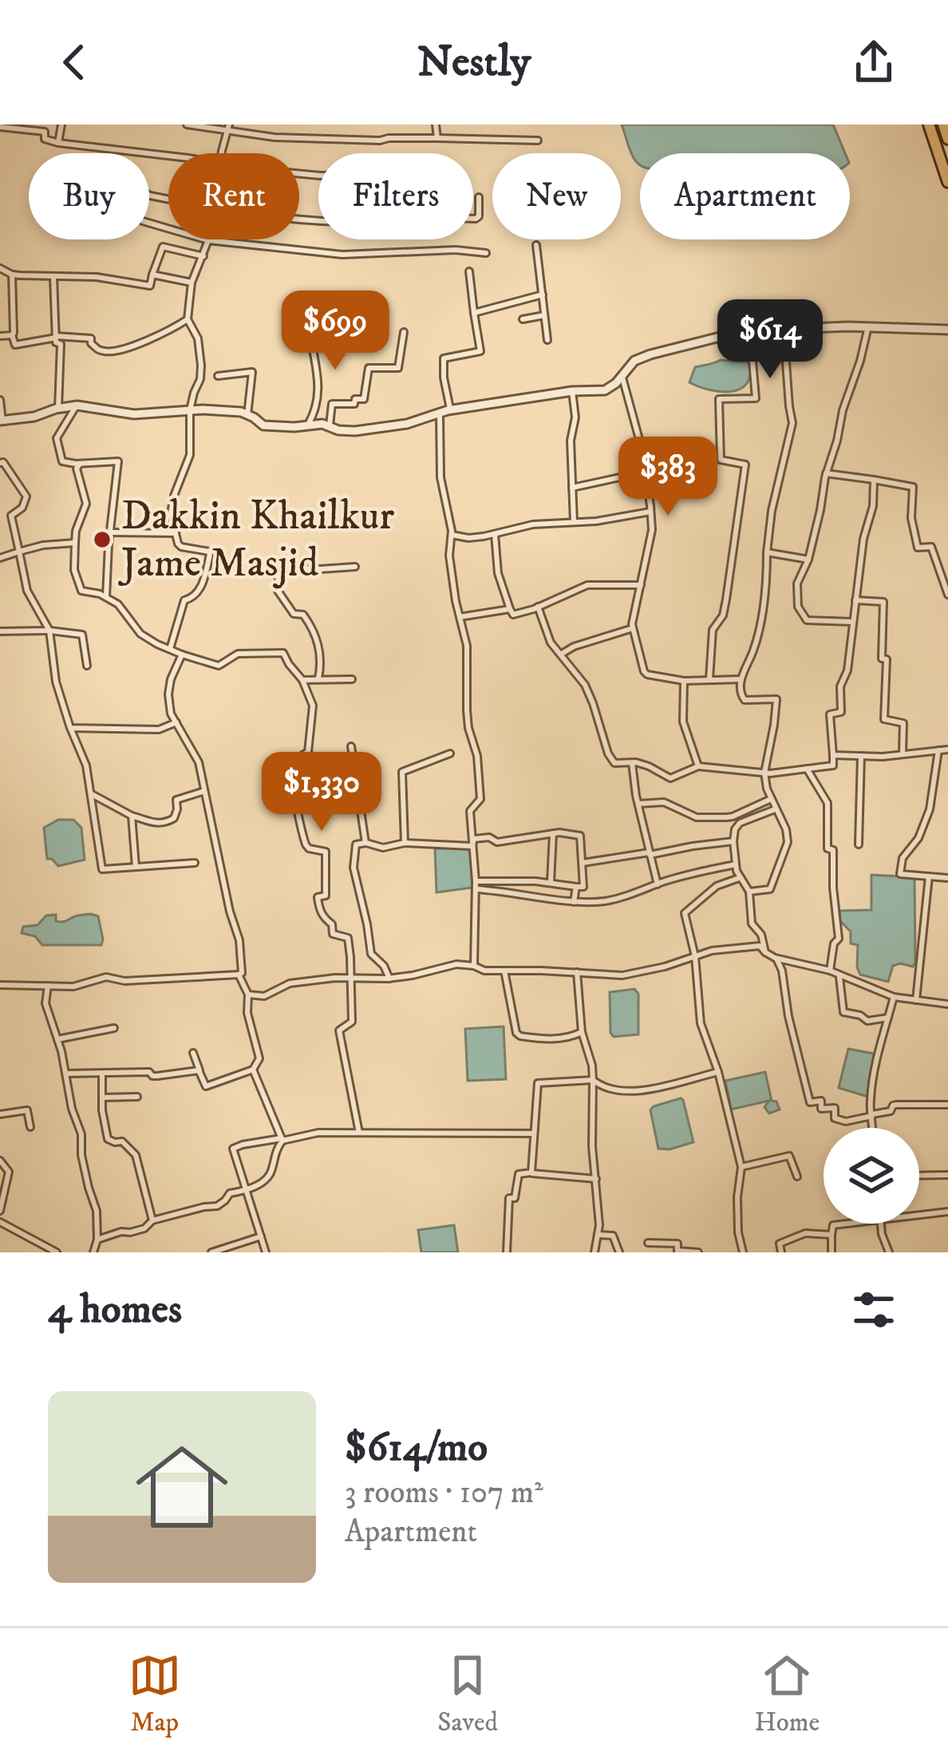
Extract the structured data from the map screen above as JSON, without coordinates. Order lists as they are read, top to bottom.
{
  "places": ["Dakkin Khailkur Jame Masjid"],
  "page": {
    "header": "Nestly",
    "chip": [
      "Buy",
      "Rent",
      "Filters",
      "New",
      "Apartment"
    ],
    "price": [
      "$699",
      "$614",
      "$383",
      "$1,330"
    ],
    "heading": "4 homes",
    "list": [
      {
        "name": "$614/mo",
        "note": "3 rooms · 107 m² · Apartment"
      }
    ],
    "tabs": ["Map", "Saved", "Home"]
  }
}
